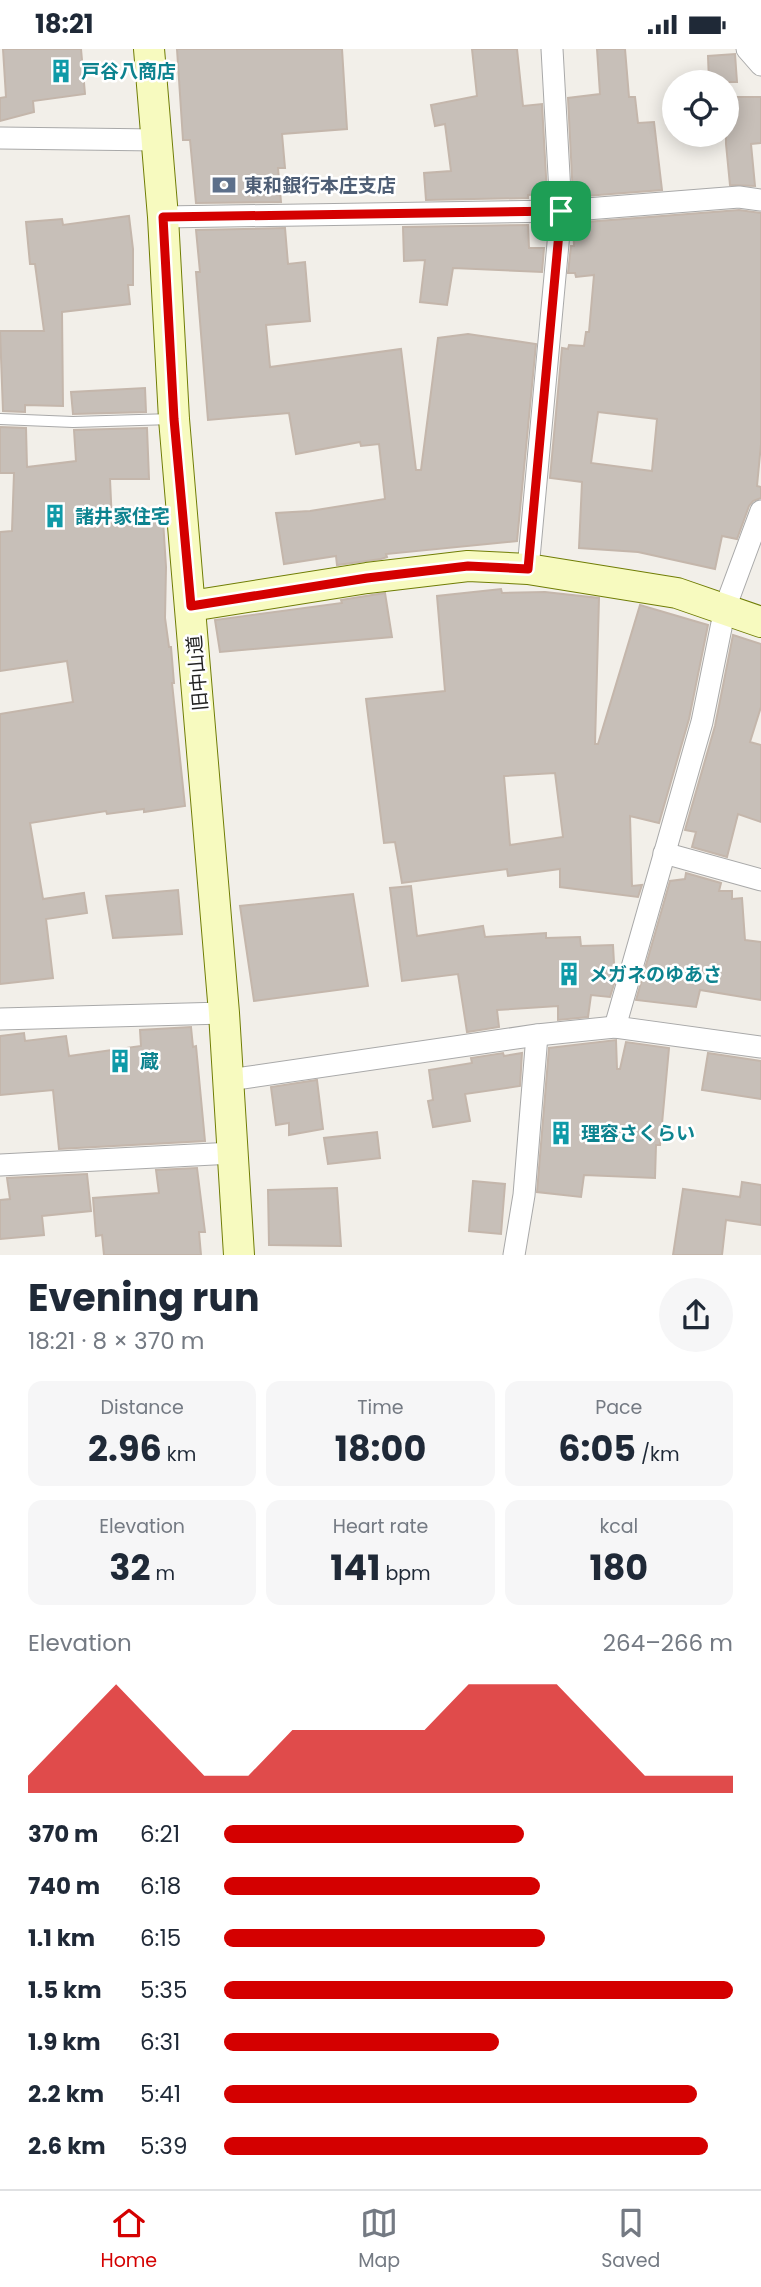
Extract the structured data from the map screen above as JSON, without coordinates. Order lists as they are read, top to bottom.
{
  "streets": {
    "main road": ["旧中山道"]
  },
  "places": {
    "building": [
      "戸谷八商店",
      "諸井家住宅",
      "メガネのゆあさ",
      "蔵",
      "理容さくらい"
    ],
    "bank": ["東和銀行本庄支店"]
  },
  "page": {
    "status": "18:21",
    "heading": ["Evening run", "18:21 · 8 × 370 m"],
    "stats": [
      ["Distance", "2.96 km"],
      ["Time", "18:00"],
      ["Pace", "6:05 /km"],
      ["Elevation", "32 m"],
      ["Heart rate", "141 bpm"],
      ["kcal", "180"]
    ],
    "chart": ["Elevation", "264–266 m"],
    "list": [
      {
        "name": "370 m",
        "note": "6:21"
      },
      {
        "name": "740 m",
        "note": "6:18"
      },
      {
        "name": "1.1 km",
        "note": "6:15"
      },
      {
        "name": "1.5 km",
        "note": "5:35"
      },
      {
        "name": "1.9 km",
        "note": "6:31"
      },
      {
        "name": "2.2 km",
        "note": "5:41"
      },
      {
        "name": "2.6 km",
        "note": "5:39"
      }
    ],
    "tabs": ["Home", "Map", "Saved"]
  }
}
